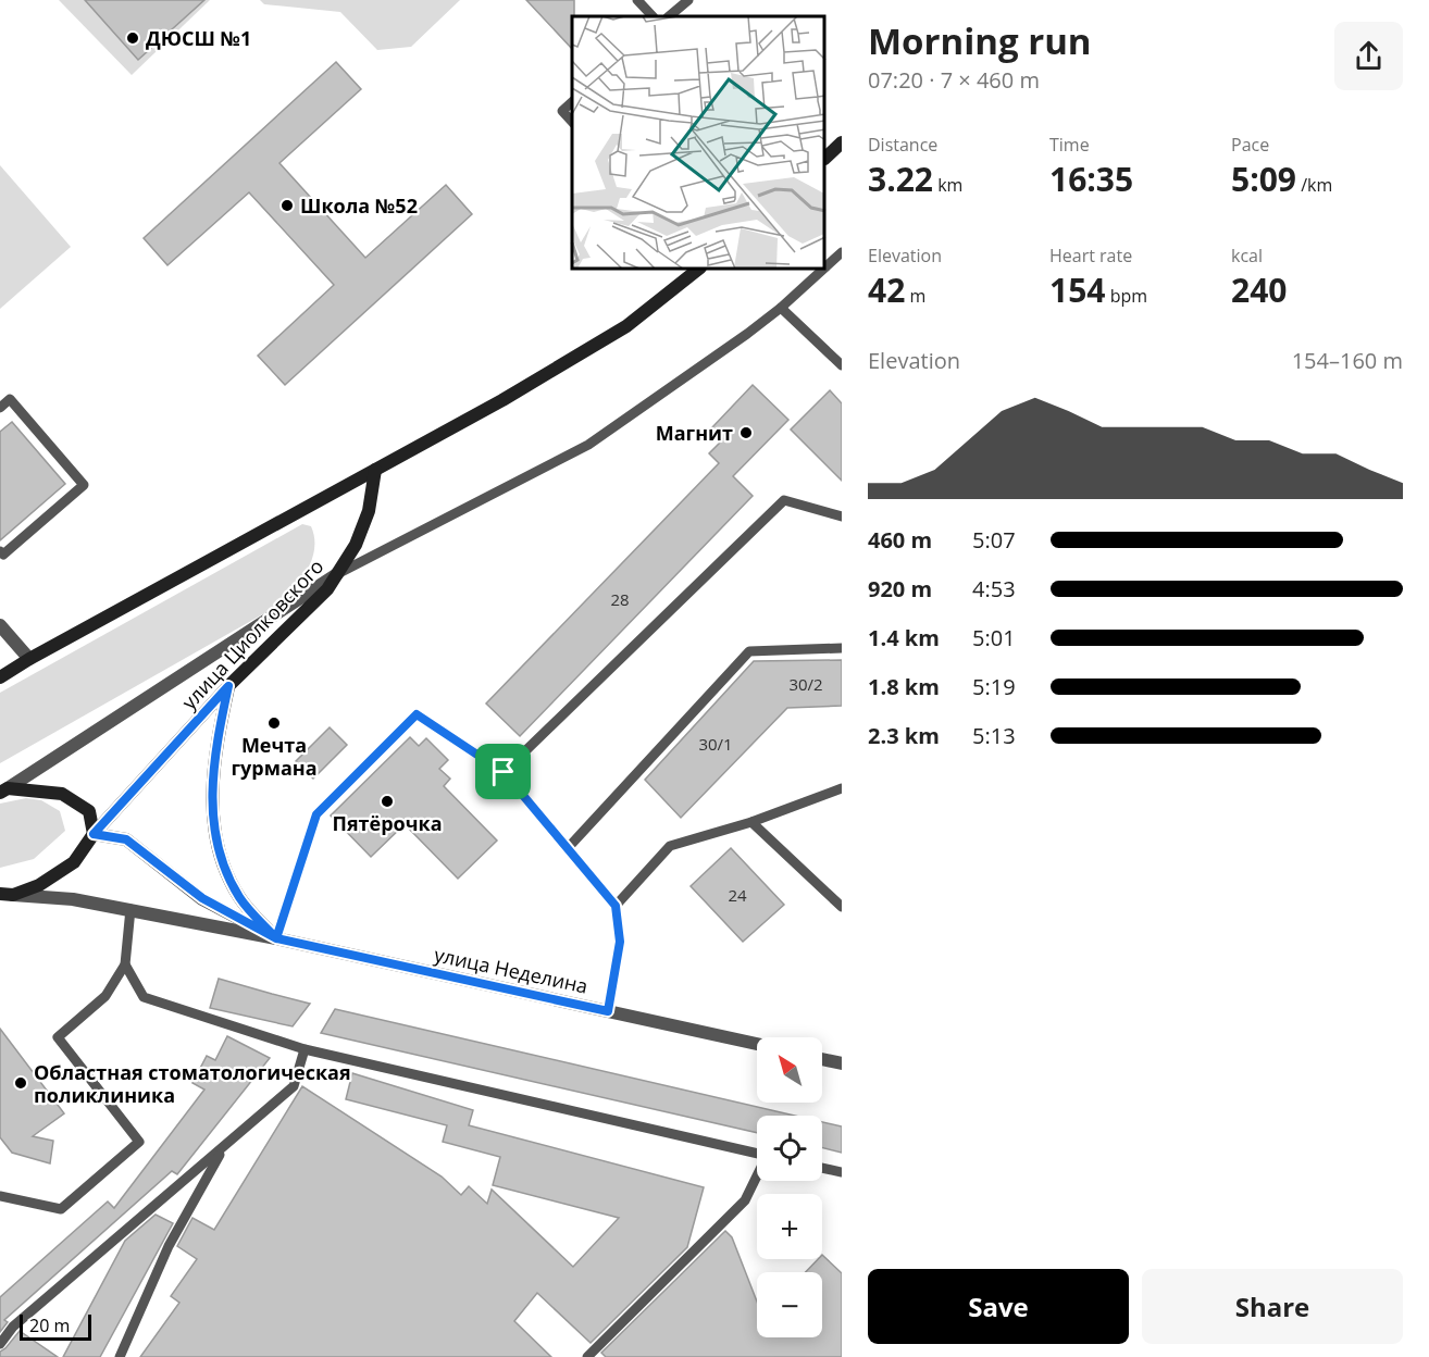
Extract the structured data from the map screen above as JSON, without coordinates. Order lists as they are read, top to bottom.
{
  "streets": {
    "main road": ["улица Циолковского"],
    "street": ["улица Неделина"]
  },
  "crossings": [
    ["улица Циолковского", "улица Неделина"]
  ],
  "places": [
    "ДЮСШ №1",
    "Школа №52",
    "Магнит",
    "Мечта гурмана",
    "Пятёрочка",
    "Областная стоматологическая поликлиника"
  ],
  "house_numbers": [
    "28",
    "30/2",
    "30/1",
    "24"
  ],
  "scale_bar": "20 m",
  "north": "top left",
  "page": {
    "heading": ["Morning run", "07:20 · 7 × 460 m"],
    "stats": [
      ["Distance", "3.22 km"],
      ["Time", "16:35"],
      ["Pace", "5:09 /km"],
      ["Elevation", "42 m"],
      ["Heart rate", "154 bpm"],
      ["kcal", "240"]
    ],
    "chart": ["Elevation", "154–160 m"],
    "list": [
      {
        "name": "460 m",
        "note": "5:07"
      },
      {
        "name": "920 m",
        "note": "4:53"
      },
      {
        "name": "1.4 km",
        "note": "5:01"
      },
      {
        "name": "1.8 km",
        "note": "5:19"
      },
      {
        "name": "2.3 km",
        "note": "5:13"
      }
    ],
    "map_buttons": ["+", "−"],
    "buttons": ["Save", "Share"],
    "scale": "20 m"
  }
}
